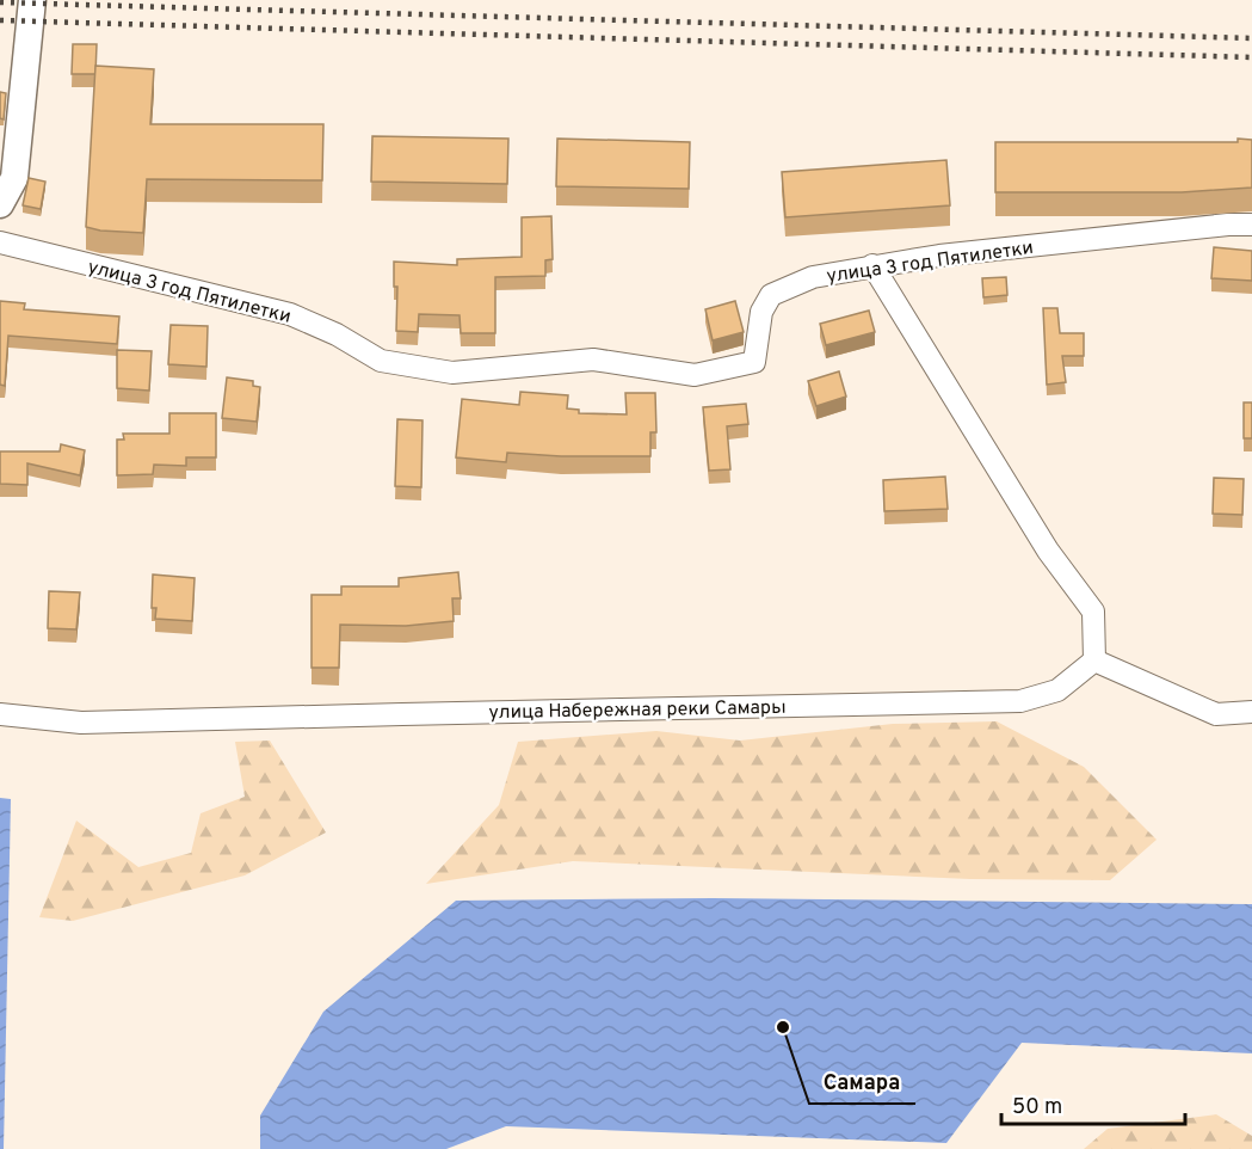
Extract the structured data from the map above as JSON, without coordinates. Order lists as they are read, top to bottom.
{
  "streets": {
    "street": ["улица 3 год Пятилетки", "улица Набережная реки Самары"]
  },
  "places": ["Самара"],
  "scale_bar": "50 m"
}
